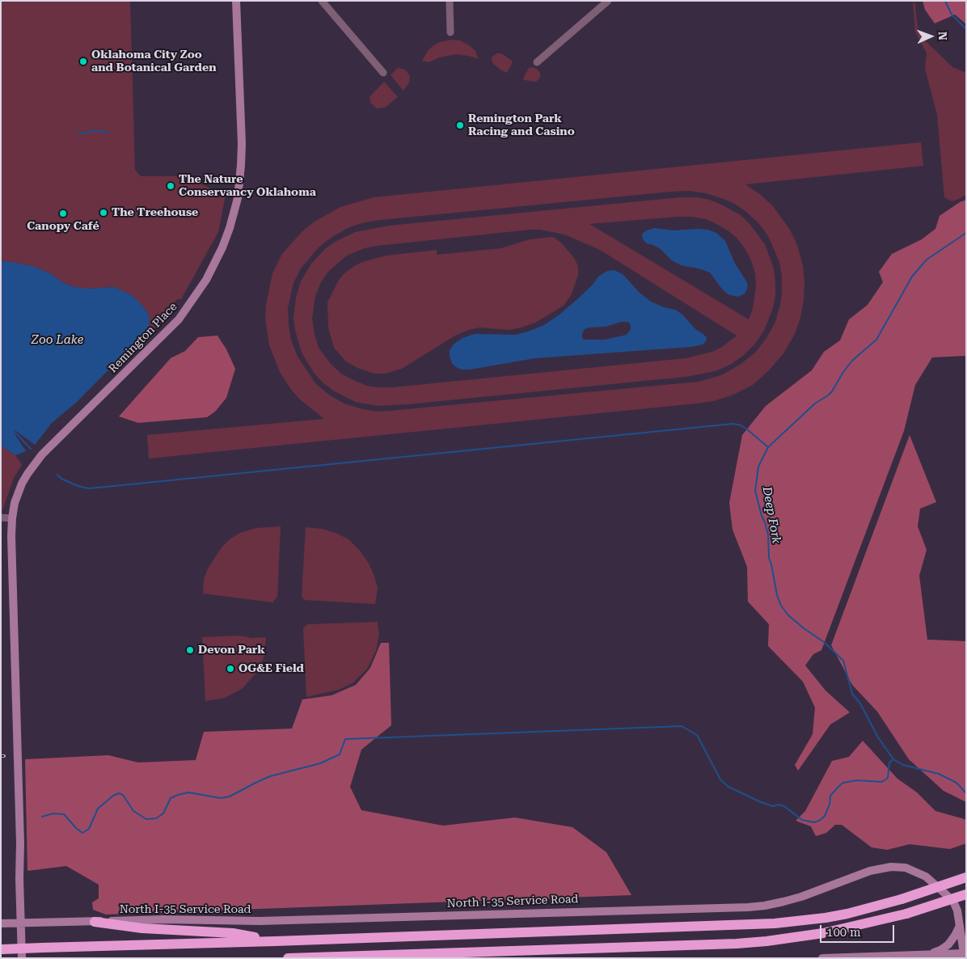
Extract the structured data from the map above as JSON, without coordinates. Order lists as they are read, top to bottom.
{
  "streets": {
    "main road": ["Remington Place", "North I-35 Service Road"]
  },
  "crossings": [
    ["Remington Place", "North I-35 Service Road"]
  ],
  "water": ["Zoo Lake", "Deep Fork"],
  "places": [
    "Oklahoma City Zoo and Botanical Garden",
    "Remington Park Racing and Casino",
    "The Nature Conservancy Oklahoma",
    "The Treehouse",
    "Canopy Café",
    "Devon Park",
    "OG&E Field"
  ],
  "scale_bar": "100 m",
  "north": "right"
}
